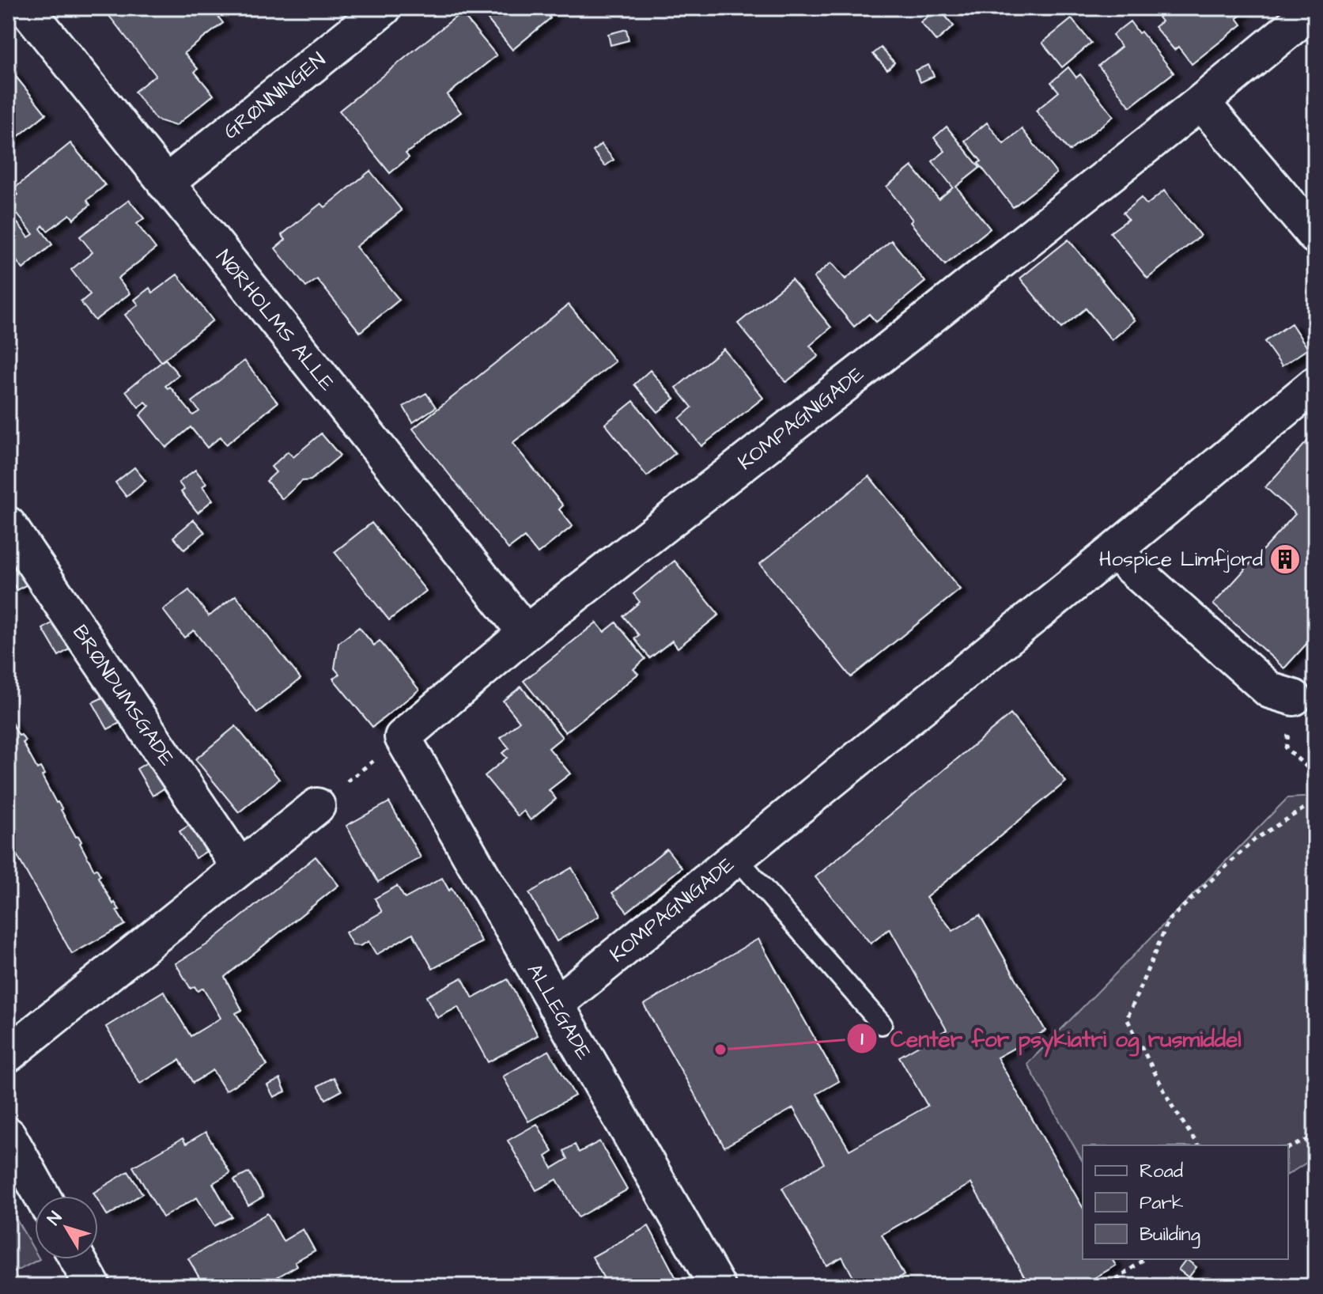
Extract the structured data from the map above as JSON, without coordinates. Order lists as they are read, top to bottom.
{
  "streets": {
    "street": [
      "GRØNNINGEN",
      "NØRHOLMS ALLE",
      "KOMPAGNIGADE",
      "BRØNDUMSGADE",
      "ALLEGADE"
    ]
  },
  "crossings": [
    ["GRØNNINGEN", "NØRHOLMS ALLE"],
    ["NØRHOLMS ALLE", "KOMPAGNIGADE"],
    ["KOMPAGNIGADE", "ALLEGADE"]
  ],
  "places": {
    "building": ["Hospice Limfjord"],
    "other": ["Center for psykiatri og rusmiddel"]
  },
  "legend": ["Road", "Park", "Building"],
  "north": "top left"
}
